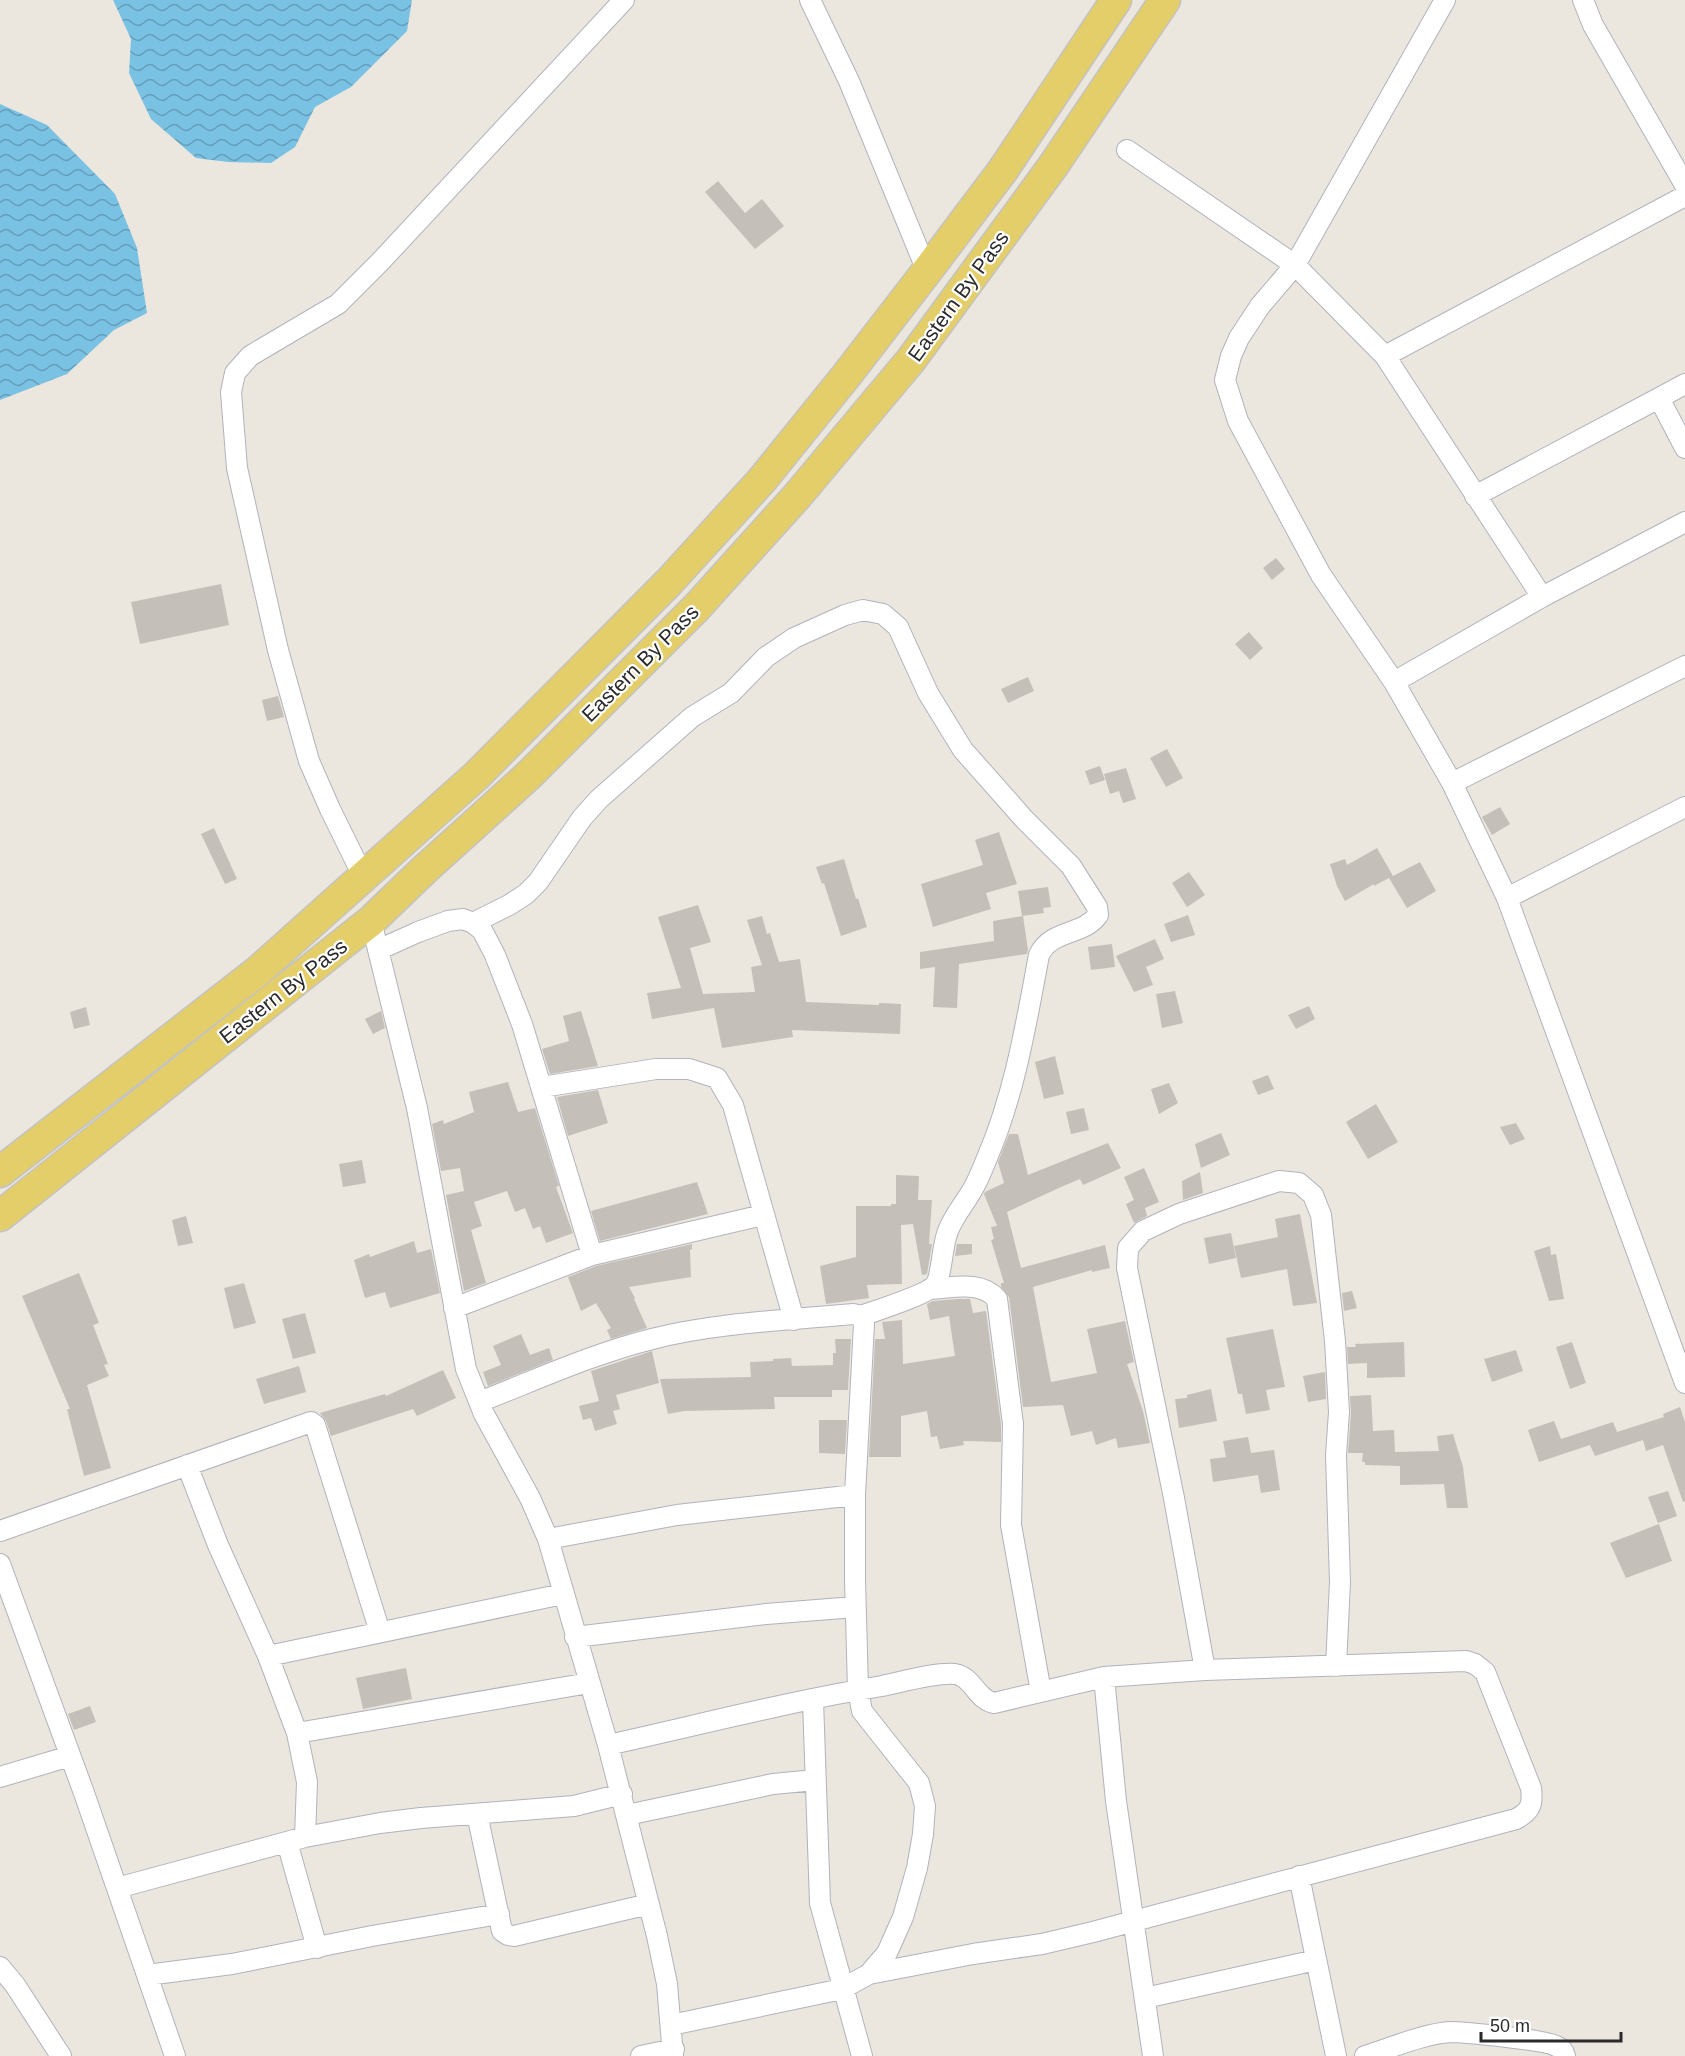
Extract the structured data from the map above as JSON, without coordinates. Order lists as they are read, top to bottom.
{
  "streets": {
    "main road": ["Eastern By Pass"]
  },
  "scale_bar": "50 m"
}
